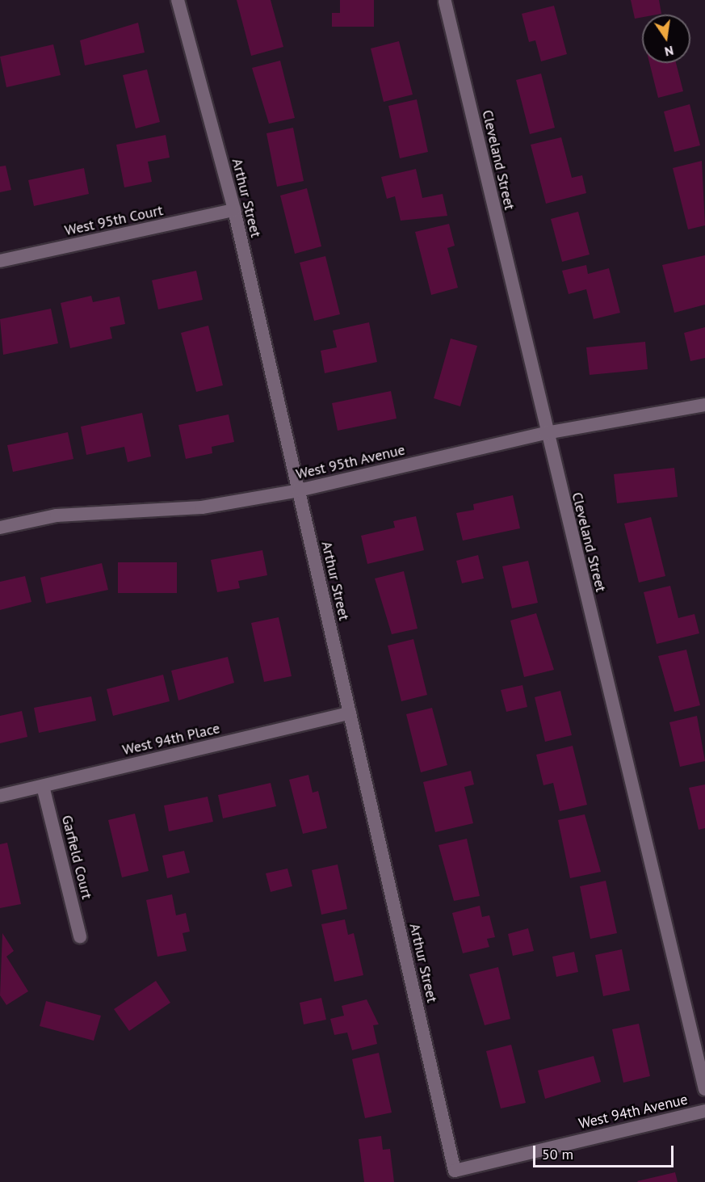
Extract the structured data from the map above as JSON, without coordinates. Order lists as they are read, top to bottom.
{
  "streets": {
    "street": [
      "Cleveland Street",
      "Arthur Street",
      "West 95th Court",
      "West 95th Avenue",
      "West 94th Place",
      "Garfield Court",
      "West 94th Avenue"
    ]
  },
  "crossings": [
    ["Cleveland Street", "West 95th Avenue"],
    ["Arthur Street", "West 95th Court"],
    ["Arthur Street", "West 95th Avenue"],
    ["Arthur Street", "West 94th Place"],
    ["Arthur Street", "West 94th Avenue"],
    ["West 94th Place", "Garfield Court"]
  ],
  "scale_bar": "50 m",
  "north": "bottom"
}
